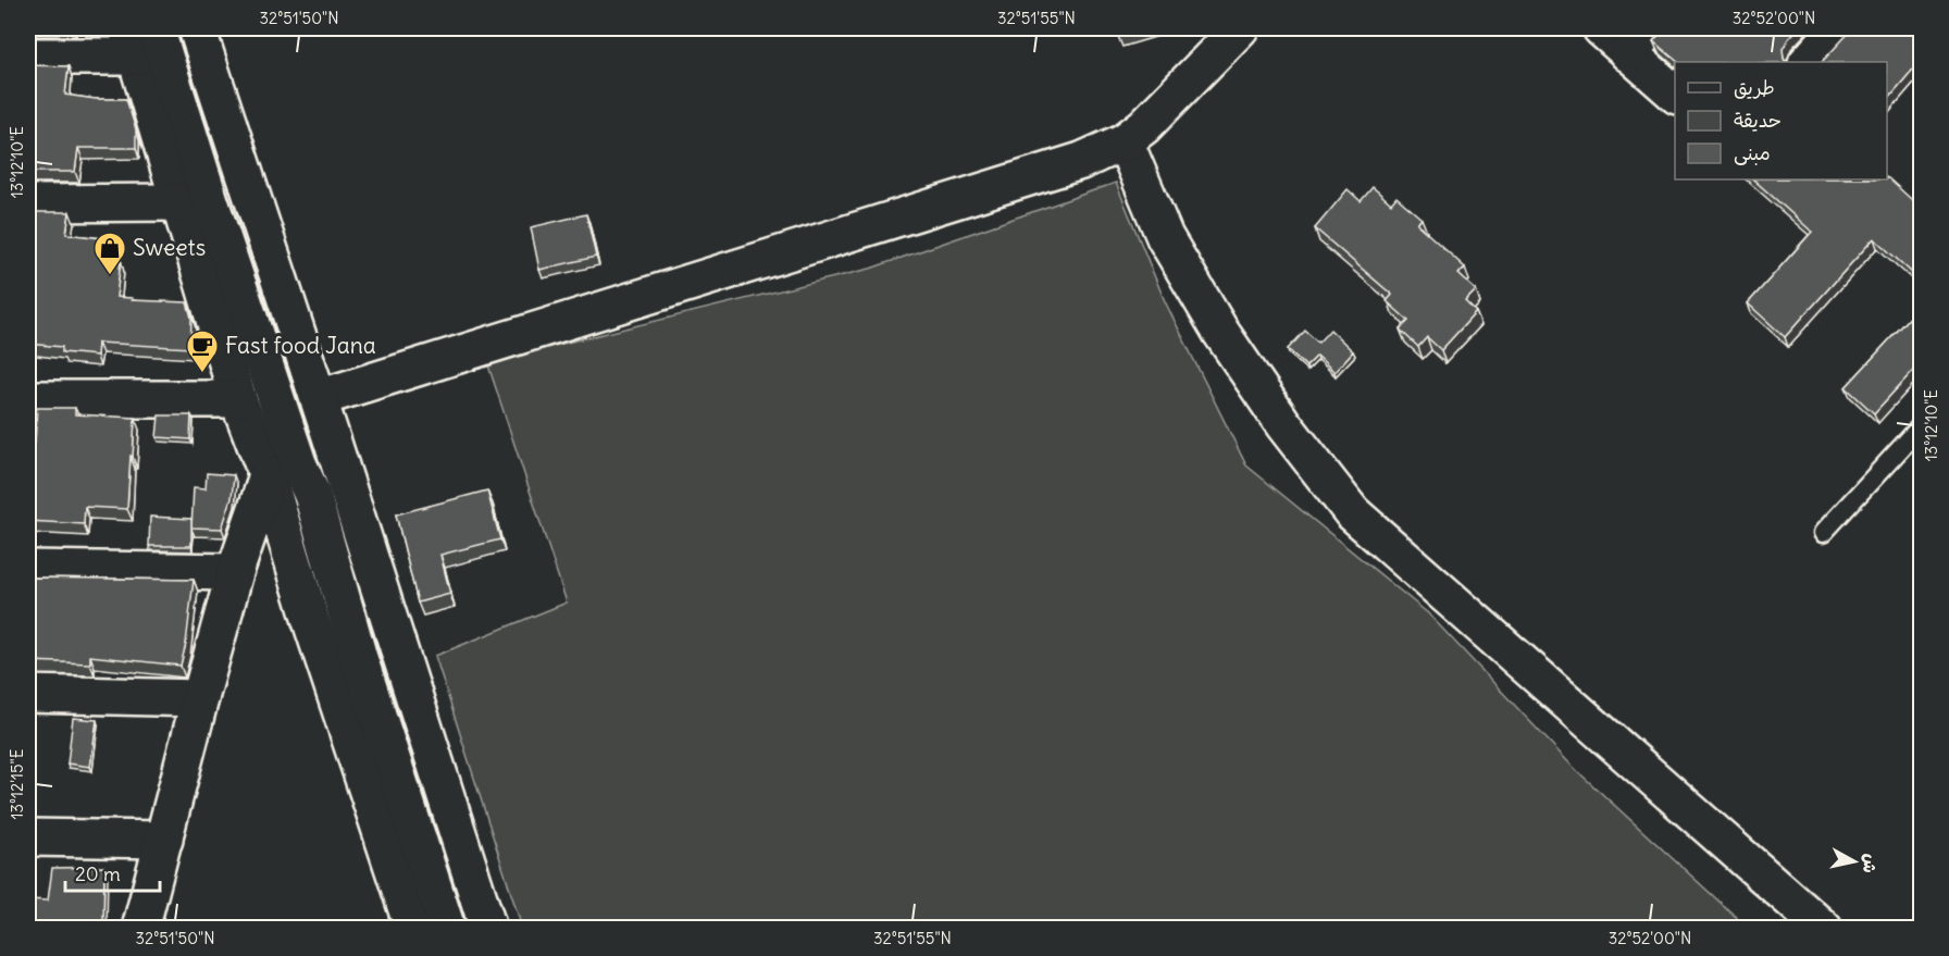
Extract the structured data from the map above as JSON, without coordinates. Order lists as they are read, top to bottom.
{
  "places": {
    "shop": ["Sweets"],
    "cafe": ["Fast food Jana"]
  },
  "legend": ["طريق", "حديقة", "مبنى"],
  "scale_bar": "20 m",
  "north": "right",
  "coordinates": [
    "32°51'50\"N",
    "32°51'55\"N",
    "32°52'00\"N",
    "13°12'10\"E",
    "13°12'15\"E"
  ]
}
